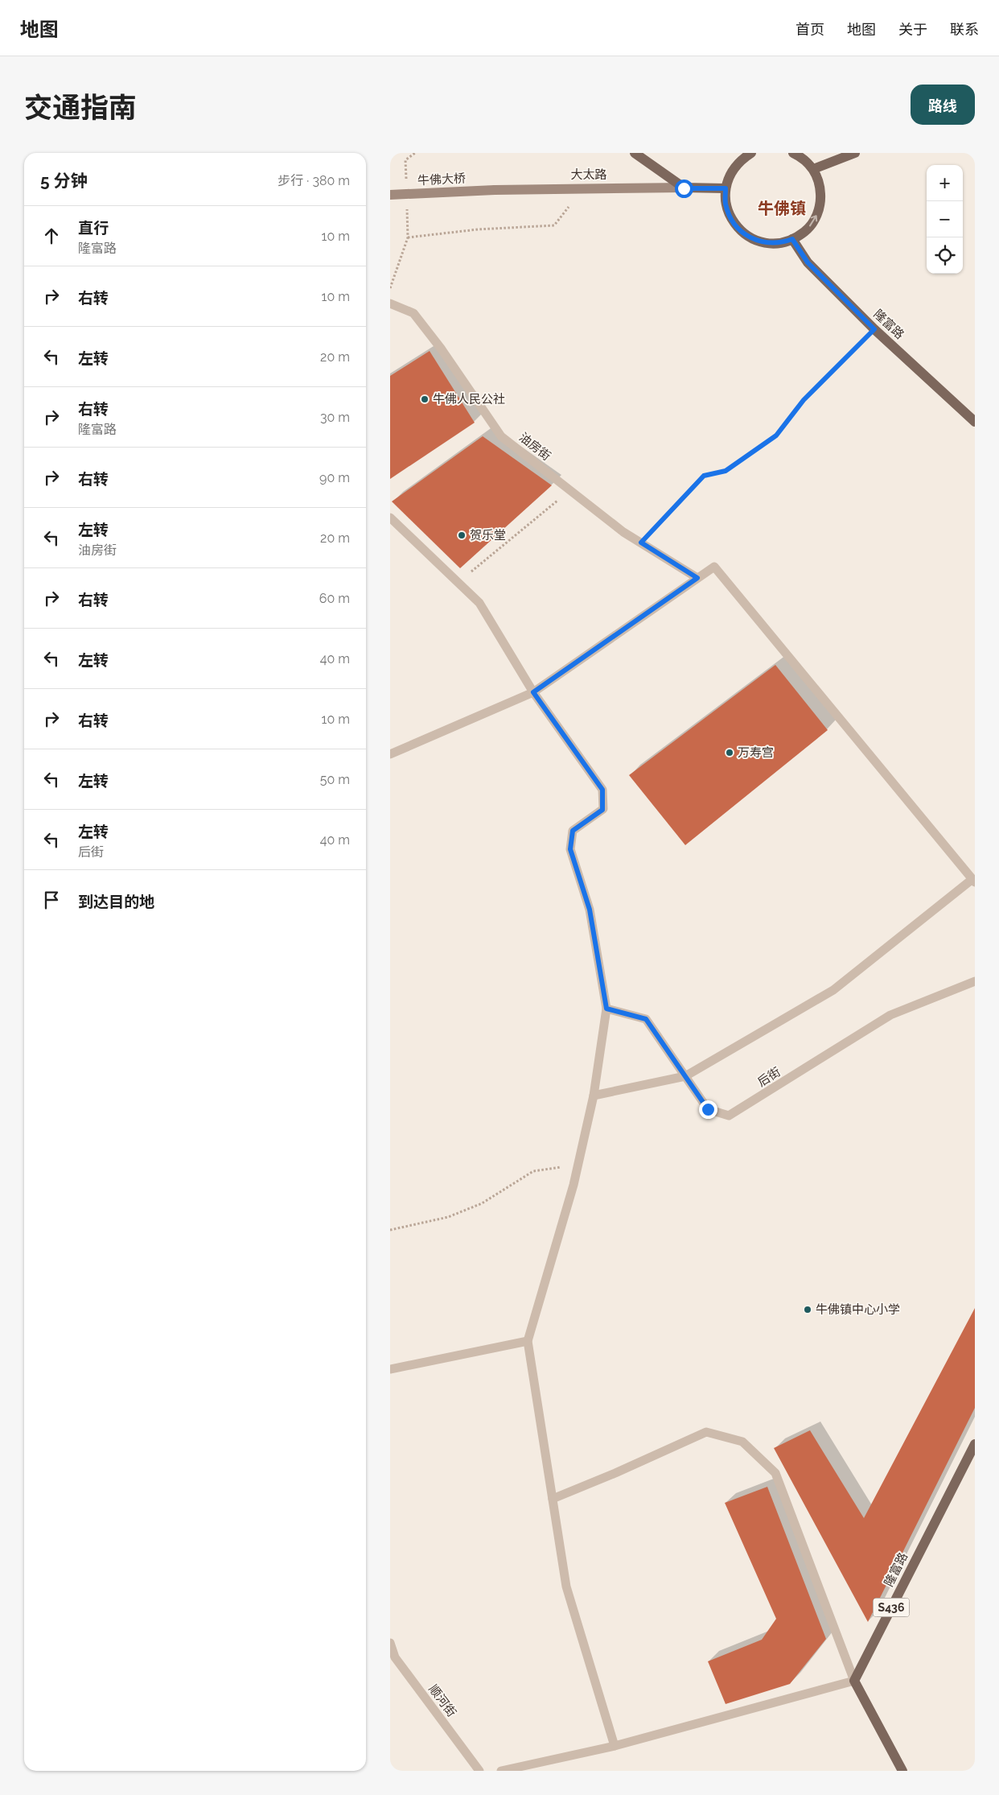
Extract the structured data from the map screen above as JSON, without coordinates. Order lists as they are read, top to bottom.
{
  "streets": {
    "main road": [
      "大太路",
      "牛佛大桥",
      "隆富路",
      "S436"
    ],
    "lane": ["油房街", "后街", "顺河街"]
  },
  "crossings": [
    ["大太路", "牛佛大桥"]
  ],
  "districts": ["牛佛镇"],
  "places": [
    "牛佛人民公社",
    "贺乐堂",
    "万寿宫",
    "牛佛镇中心小学"
  ],
  "page": {
    "header": "地图",
    "nav": [
      "首页",
      "地图",
      "关于",
      "联系"
    ],
    "title": "交通指南",
    "buttons": "路线",
    "heading": ["5 分钟", "步行 · 380 m"],
    "map_buttons": ["+", "−"],
    "list": [
      ["直行", "隆富路", "10 m"],
      ["右转", "10 m"],
      ["左转", "20 m"],
      ["右转", "隆富路", "30 m"],
      ["右转", "90 m"],
      ["左转", "油房街", "20 m"],
      ["右转", "60 m"],
      ["左转", "40 m"],
      ["右转", "10 m"],
      ["左转", "50 m"],
      ["左转", "后街", "40 m"],
      "到达目的地"
    ]
  }
}
